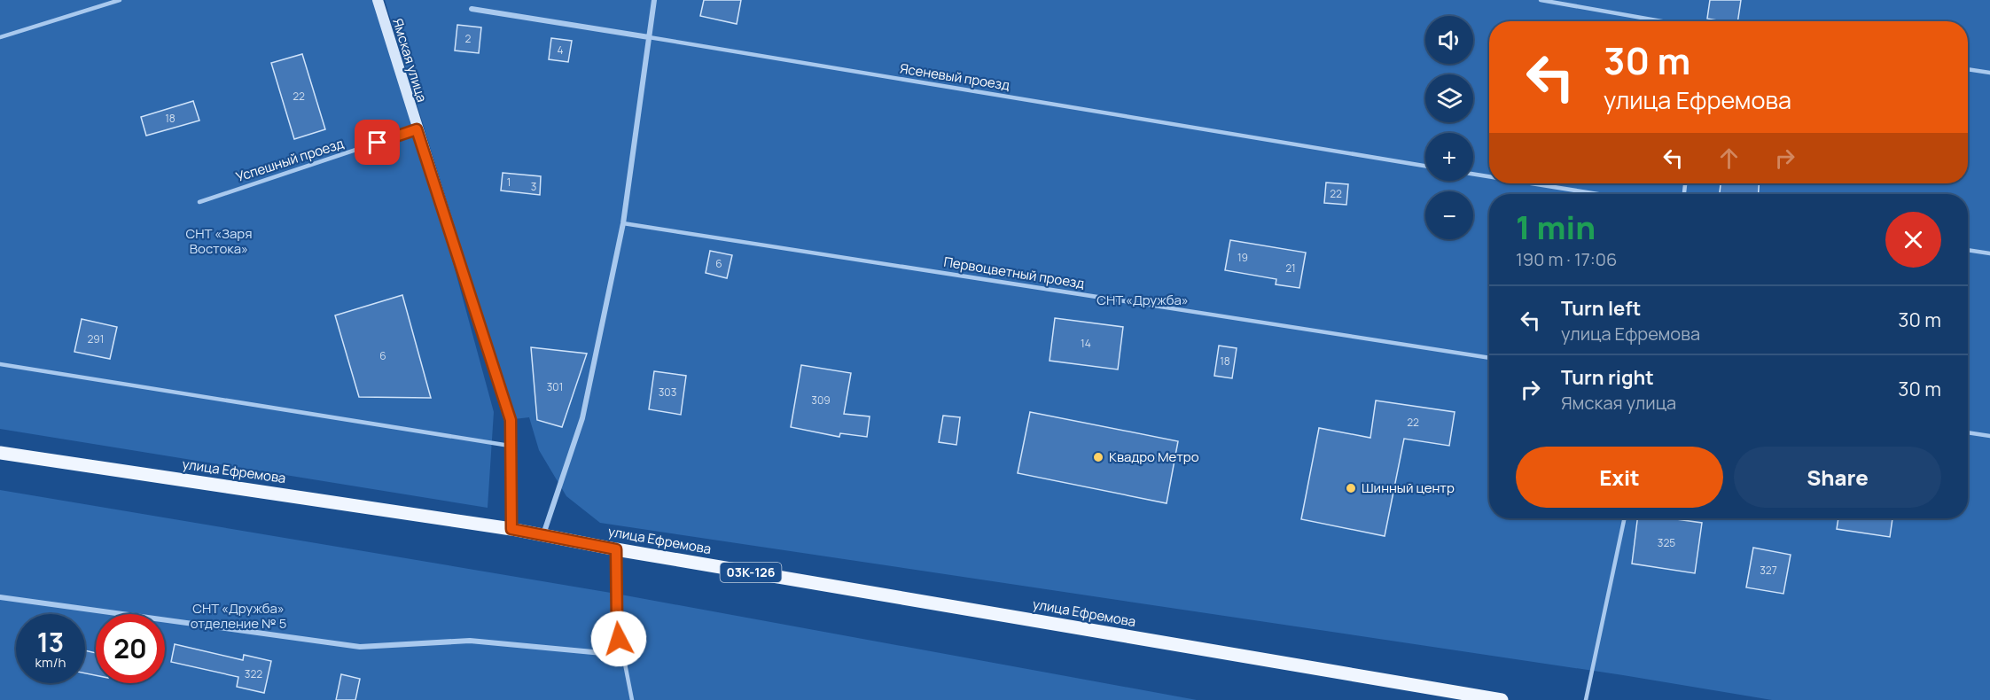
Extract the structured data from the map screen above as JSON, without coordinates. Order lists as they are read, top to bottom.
{
  "streets": {
    "main road": ["улица Ефремова", "03К-126"],
    "street": ["Ямская улица", "Ясеневый проезд"],
    "lane": ["Успешный проезд", "Первоцветный проезд"]
  },
  "crossings": [
    ["Ямская улица", "Успешный проезд"],
    ["Ямская улица", "улица Ефремова"]
  ],
  "parks": ["СНТ «Заря Востока»", "СНТ «Дружба»", "СНТ «Дружба» отделение № 5"],
  "places": ["Квадро Метро", "Шинный центр"],
  "house_numbers": [
    "2",
    "4",
    "22",
    "18",
    "1",
    "3",
    "22",
    "19",
    "6",
    "21",
    "291",
    "14",
    "6",
    "18",
    "301",
    "303",
    "309",
    "22",
    "325",
    "327",
    "322"
  ],
  "page": {
    "map_buttons": ["+", "−"],
    "turn": ["30 m", "улица Ефремова"],
    "heading": ["1 min", "190 m · 17:06"],
    "list": [
      {
        "name": "Turn left",
        "note": "улица Ефремова",
        "value": "30 m"
      },
      {
        "name": "Turn right",
        "note": "Ямская улица",
        "value": "30 m"
      }
    ],
    "buttons": ["Exit", "Share"],
    "speed": "13 km/h",
    "limit": "20"
  }
}
